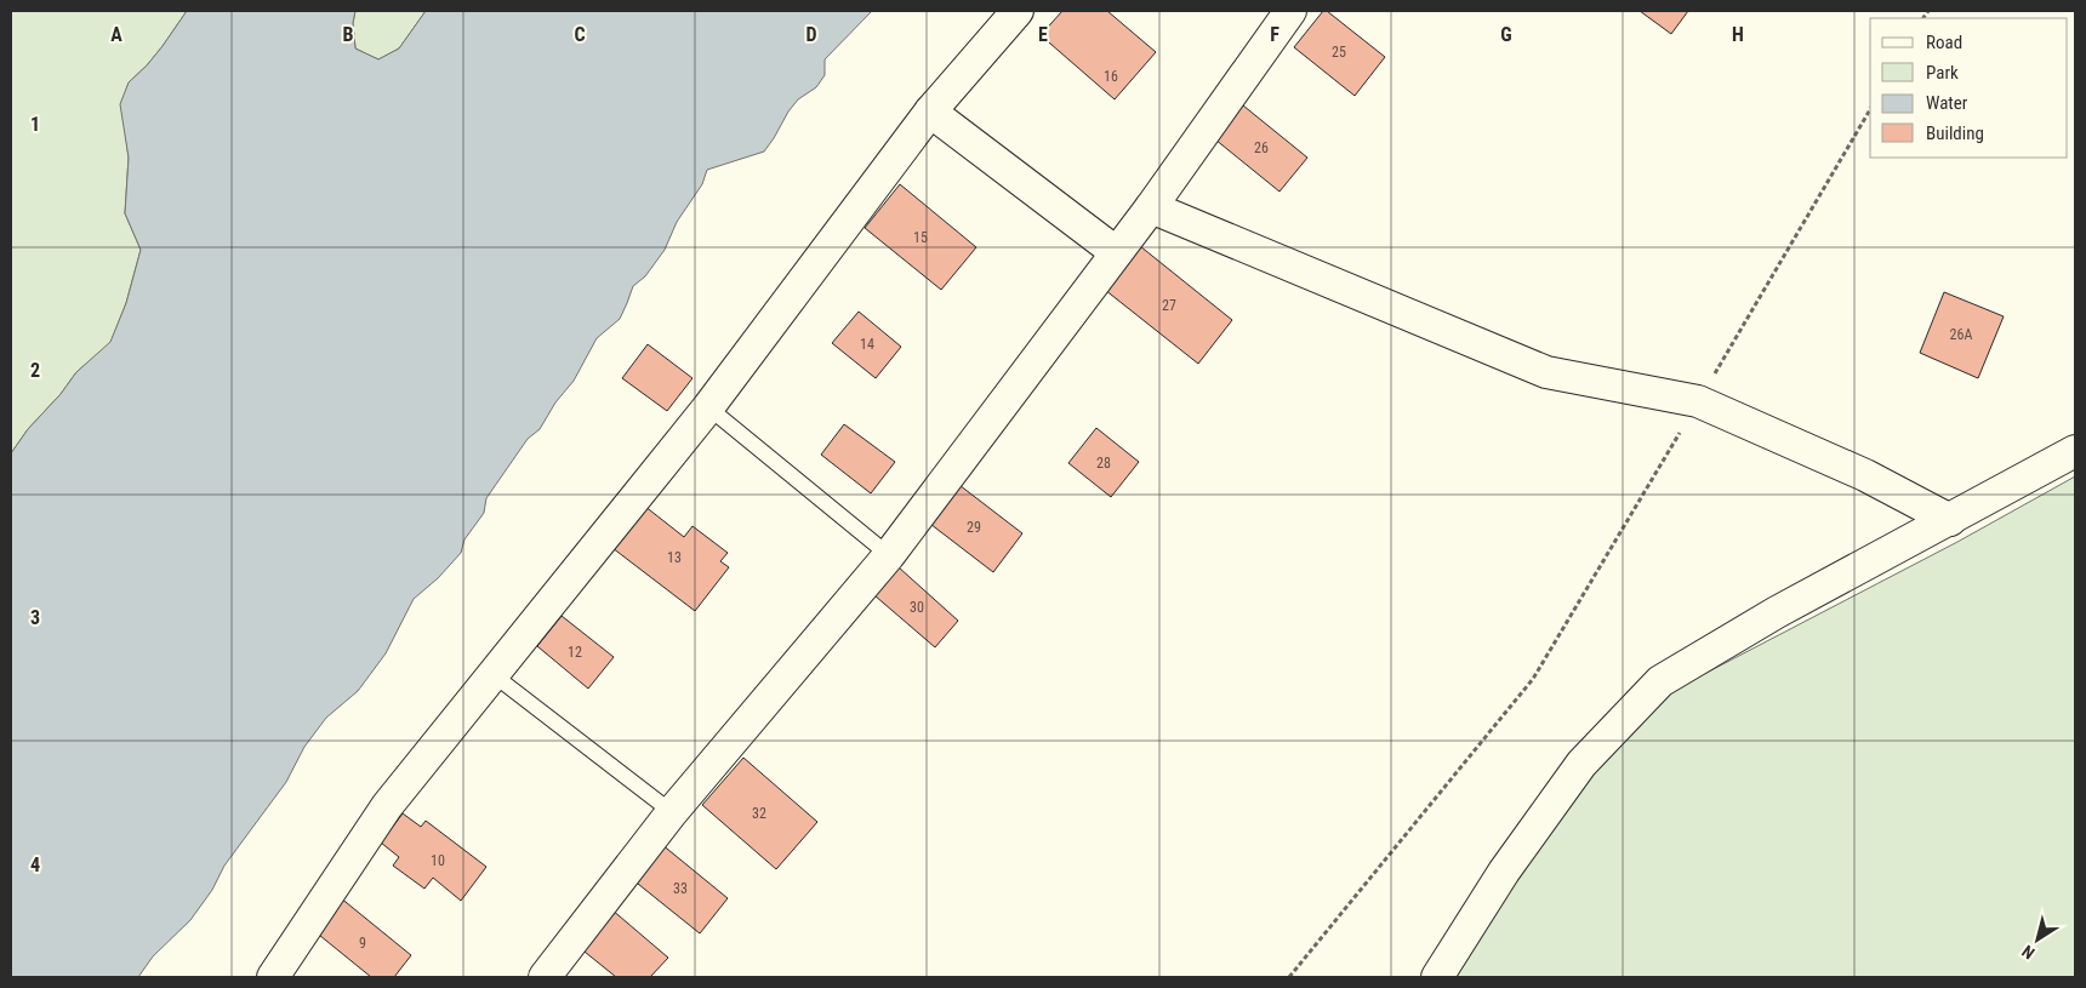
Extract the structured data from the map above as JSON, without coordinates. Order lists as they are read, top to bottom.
{
  "house_numbers": [
    "25",
    "16",
    "26",
    "15",
    "27",
    "26А",
    "14",
    "28",
    "29",
    "13",
    "30",
    "12",
    "32",
    "10",
    "33",
    "9"
  ],
  "legend": [
    "Road",
    "Park",
    "Water",
    "Building"
  ],
  "north": "bottom left",
  "grid": {
    "columns": [
      "A",
      "B",
      "C",
      "D",
      "E",
      "F",
      "G",
      "H"
    ],
    "rows": [
      "1",
      "2",
      "3",
      "4"
    ]
  }
}
